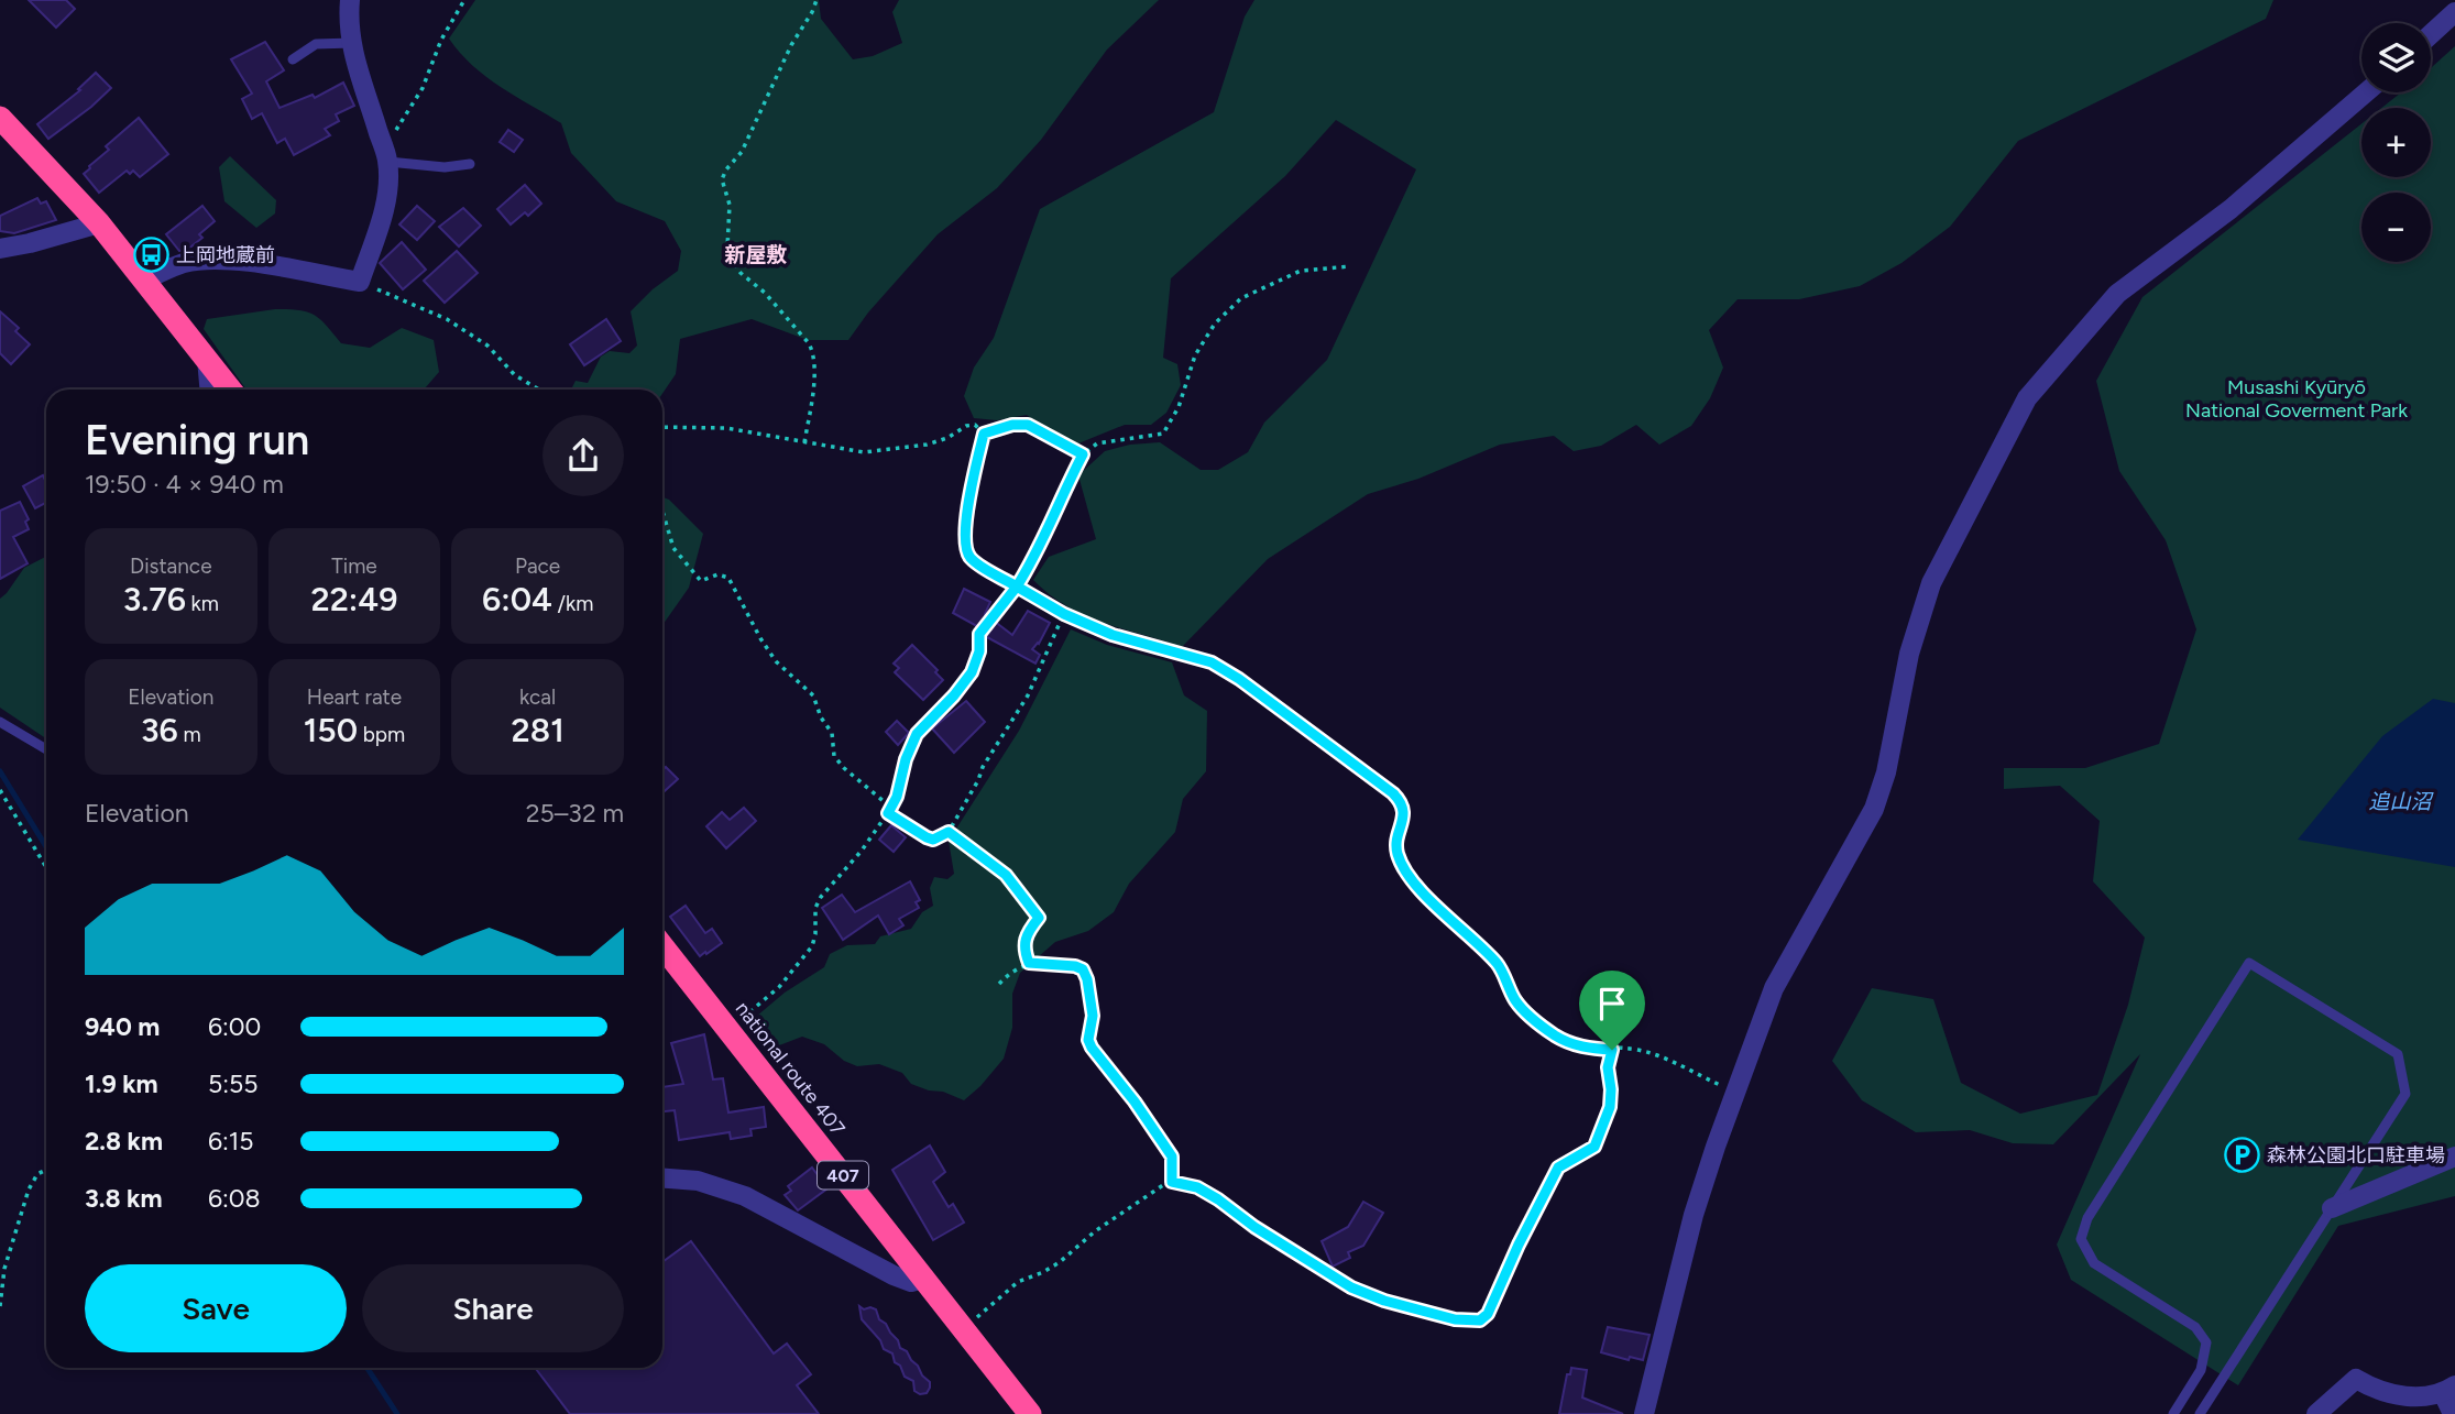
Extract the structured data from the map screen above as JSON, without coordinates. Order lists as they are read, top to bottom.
{
  "streets": {
    "highway": ["national route 407", "407"]
  },
  "districts": ["新屋敷"],
  "water": ["追山沼"],
  "parks": ["Musashi Kyūryō National Goverment Park"],
  "places": {
    "bus stop": ["上岡地蔵前"],
    "parking": ["森林公園北口駐車場"]
  },
  "page": {
    "map_buttons": ["+", "−"],
    "heading": ["Evening run", "19:50 · 4 × 940 m"],
    "stats": [
      ["Distance", "3.76 km"],
      ["Time", "22:49"],
      ["Pace", "6:04 /km"],
      ["Elevation", "36 m"],
      ["Heart rate", "150 bpm"],
      ["kcal", "281"]
    ],
    "chart": ["Elevation", "25–32 m"],
    "list": [
      {
        "name": "940 m",
        "note": "6:00"
      },
      {
        "name": "1.9 km",
        "note": "5:55"
      },
      {
        "name": "2.8 km",
        "note": "6:15"
      },
      {
        "name": "3.8 km",
        "note": "6:08"
      }
    ],
    "buttons": ["Save", "Share"]
  }
}
